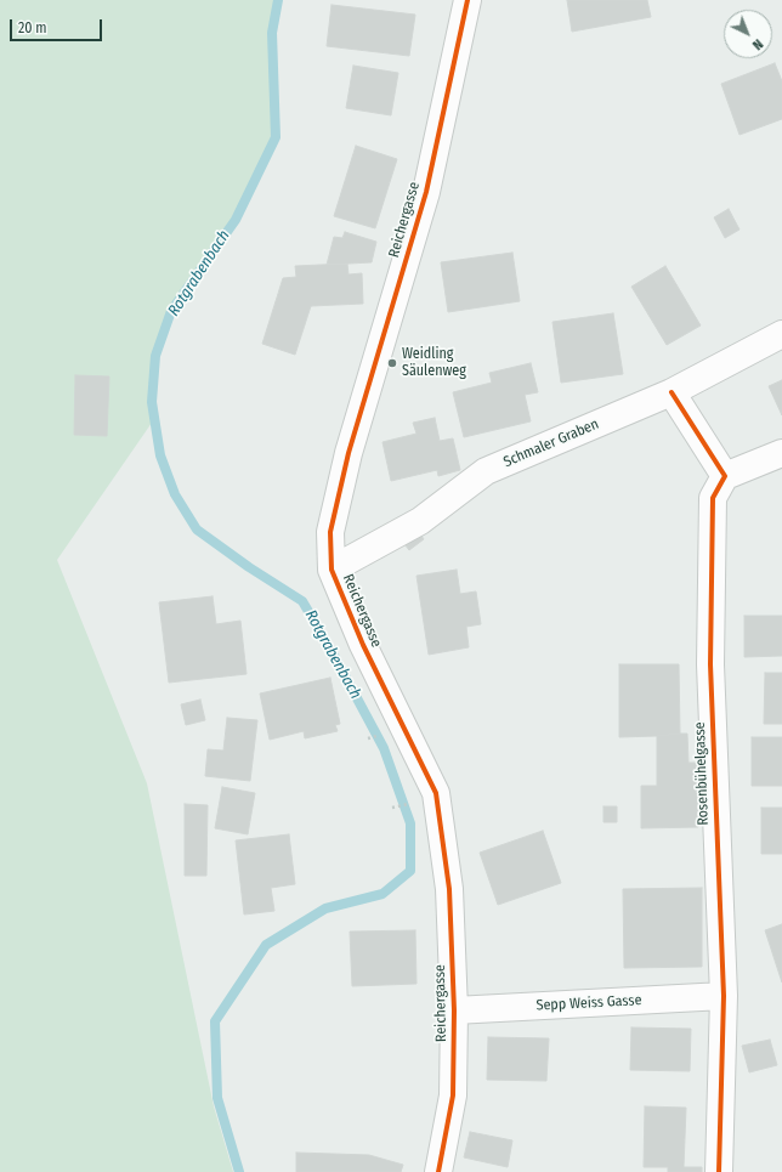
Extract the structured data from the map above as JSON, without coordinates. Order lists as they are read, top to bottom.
{
  "streets": {
    "street": [
      "Reichergasse",
      "Schmaler Graben",
      "Rosenbühelgasse",
      "Sepp Weiss Gasse"
    ]
  },
  "crossings": [
    ["Reichergasse", "Schmaler Graben"],
    ["Reichergasse", "Sepp Weiss Gasse"],
    ["Rosenbühelgasse", "Sepp Weiss Gasse"]
  ],
  "water": ["Rotgrabenbach"],
  "places": ["Weidling Säulenweg"],
  "scale_bar": "20 m",
  "north": "bottom right"
}
